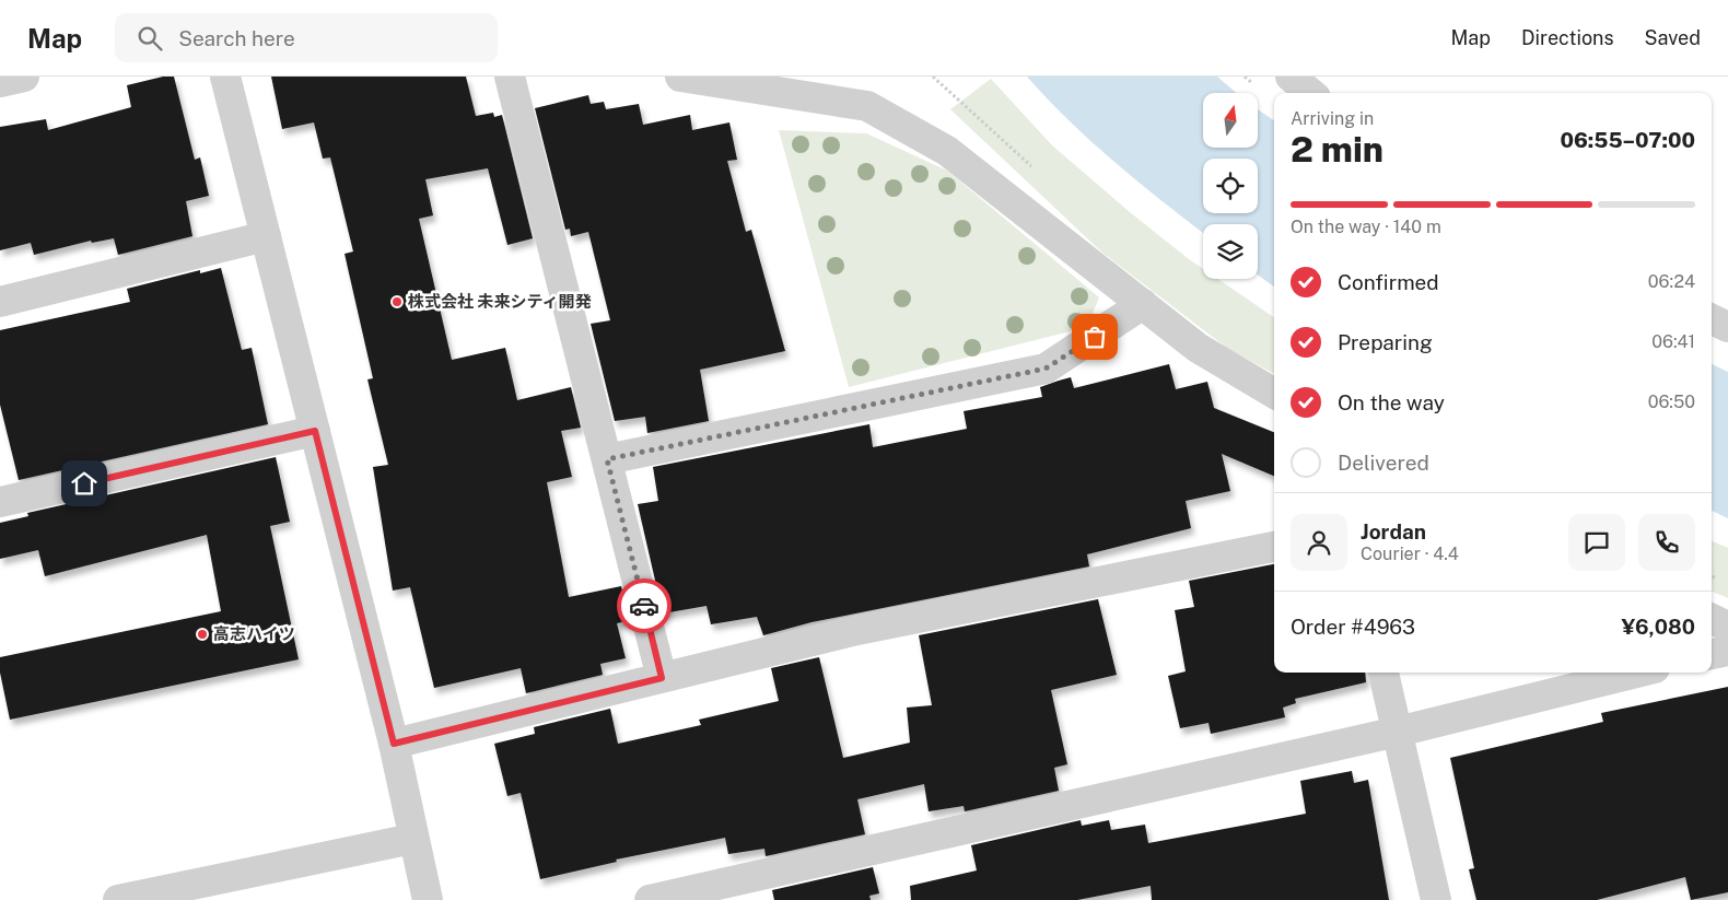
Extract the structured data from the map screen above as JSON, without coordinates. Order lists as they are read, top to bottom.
{
  "places": ["株式会社 未来シティ開発", "高志ハイツ"],
  "north": "top",
  "page": {
    "header": "Map",
    "search": "Search here",
    "nav": ["Map", "Directions", "Saved"],
    "heading": ["2 min", "Arriving in", "06:55–07:00"],
    "panel": [
      "Jordan",
      "Courier · 4.4",
      "Order #4963",
      "¥6,080"
    ],
    "bar": "On the way · 140 m",
    "list": [
      ["Confirmed", "06:24"],
      ["Preparing", "06:41"],
      ["On the way", "06:50"],
      "Delivered"
    ]
  }
}
